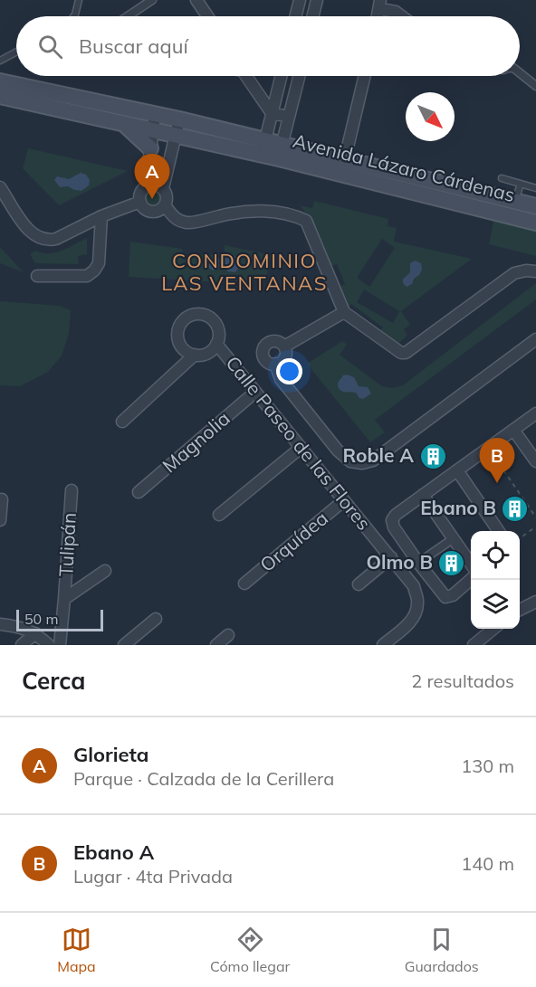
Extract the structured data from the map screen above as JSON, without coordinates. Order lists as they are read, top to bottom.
{
  "streets": {
    "main road": ["Avenida Lázaro Cárdenas"],
    "street": [
      "Magnolia",
      "Calle Paseo de las Flores",
      "Orquídea",
      "Tulipán"
    ]
  },
  "crossings": [
    ["Magnolia", "Calle Paseo de las Flores"],
    ["Calle Paseo de las Flores", "Orquídea"]
  ],
  "districts": ["CONDOMINIO LAS VENTANAS"],
  "places": {
    "building": ["Roble A", "Ebano B", "Olmo B"]
  },
  "scale_bar": "50 m",
  "north": "bottom right",
  "page": {
    "search": "Buscar aquí",
    "pins": ["A", "B"],
    "scale": "50 m",
    "heading": ["Cerca", "2 resultados"],
    "list": [
      {
        "mark": "A",
        "name": "Glorieta",
        "note": "Parque · Calzada de la Cerillera",
        "value": "130 m"
      },
      {
        "mark": "B",
        "name": "Ebano A",
        "note": "Lugar · 4ta Privada",
        "value": "140 m"
      }
    ],
    "nav": ["Mapa", "Cómo llegar", "Guardados"]
  }
}
